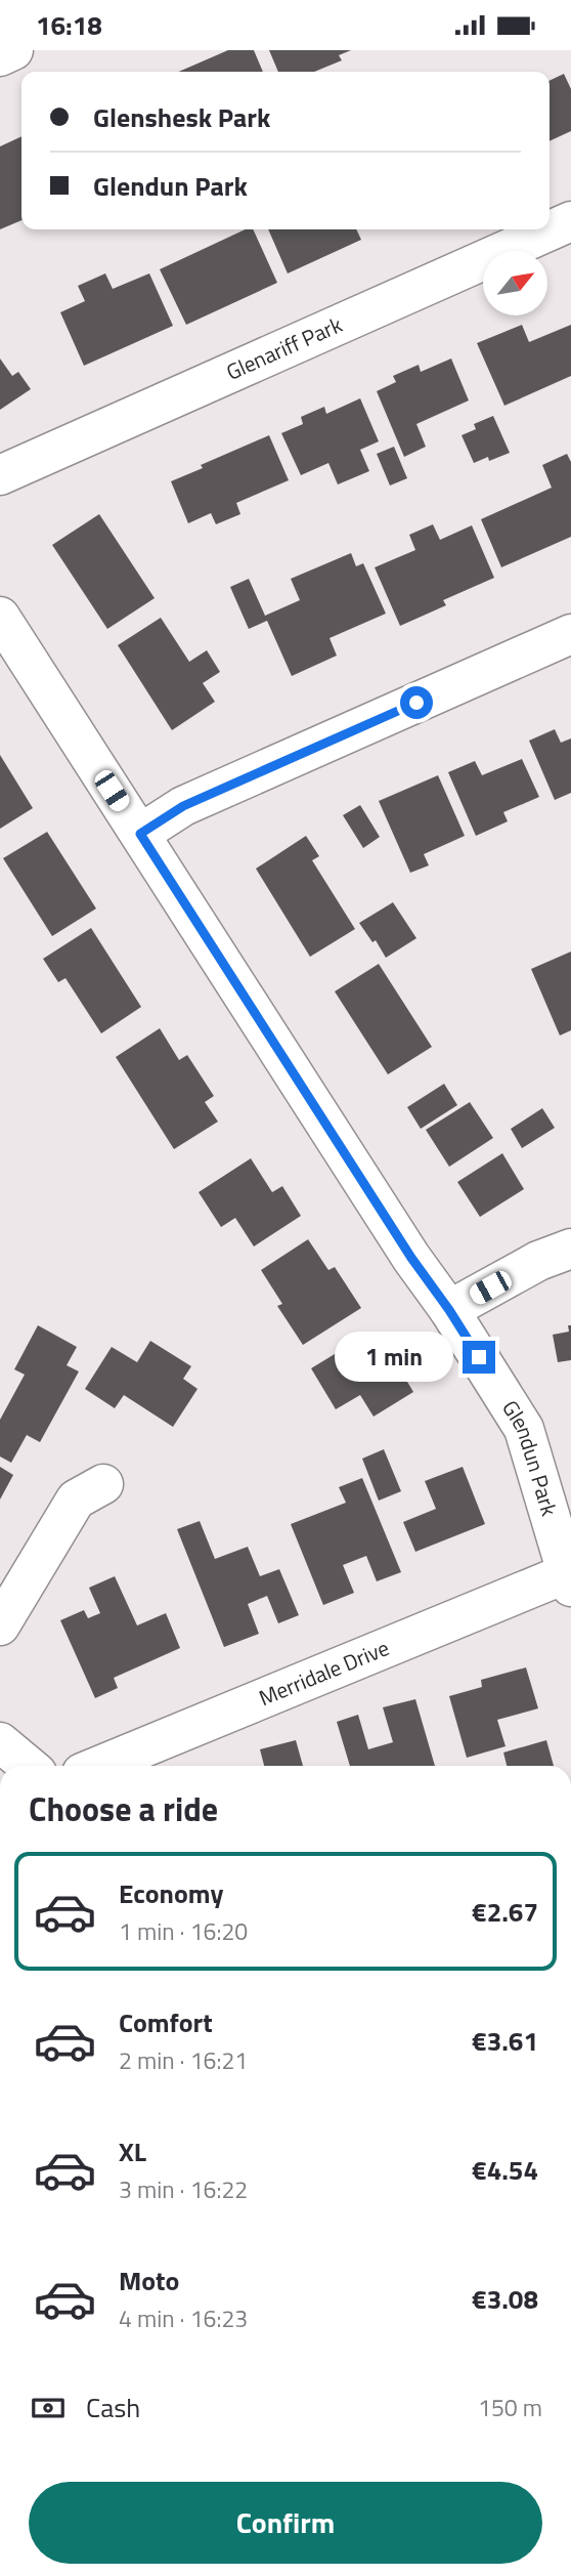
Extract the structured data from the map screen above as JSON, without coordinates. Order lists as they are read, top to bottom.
{
  "streets": {
    "street": ["Glenariff Park", "Glendun Park", "Merridale Drive"]
  },
  "crossings": [
    ["Glendun Park", "Merridale Drive"]
  ],
  "north": "top right",
  "page": {
    "status": "16:18",
    "banner": ["Glenshesk Park", "Glendun Park"],
    "bubble": "1 min",
    "heading": "Choose a ride",
    "list": [
      {
        "name": "Economy",
        "note": "1 min · 16:20",
        "value": "€2.67"
      },
      {
        "name": "Comfort",
        "note": "2 min · 16:21",
        "value": "€3.61"
      },
      {
        "name": "XL",
        "note": "3 min · 16:22",
        "value": "€4.54"
      },
      {
        "name": "Moto",
        "note": "4 min · 16:23",
        "value": "€3.08"
      }
    ],
    "pay": ["Cash", "150 m"],
    "buttons": "Confirm"
  }
}
